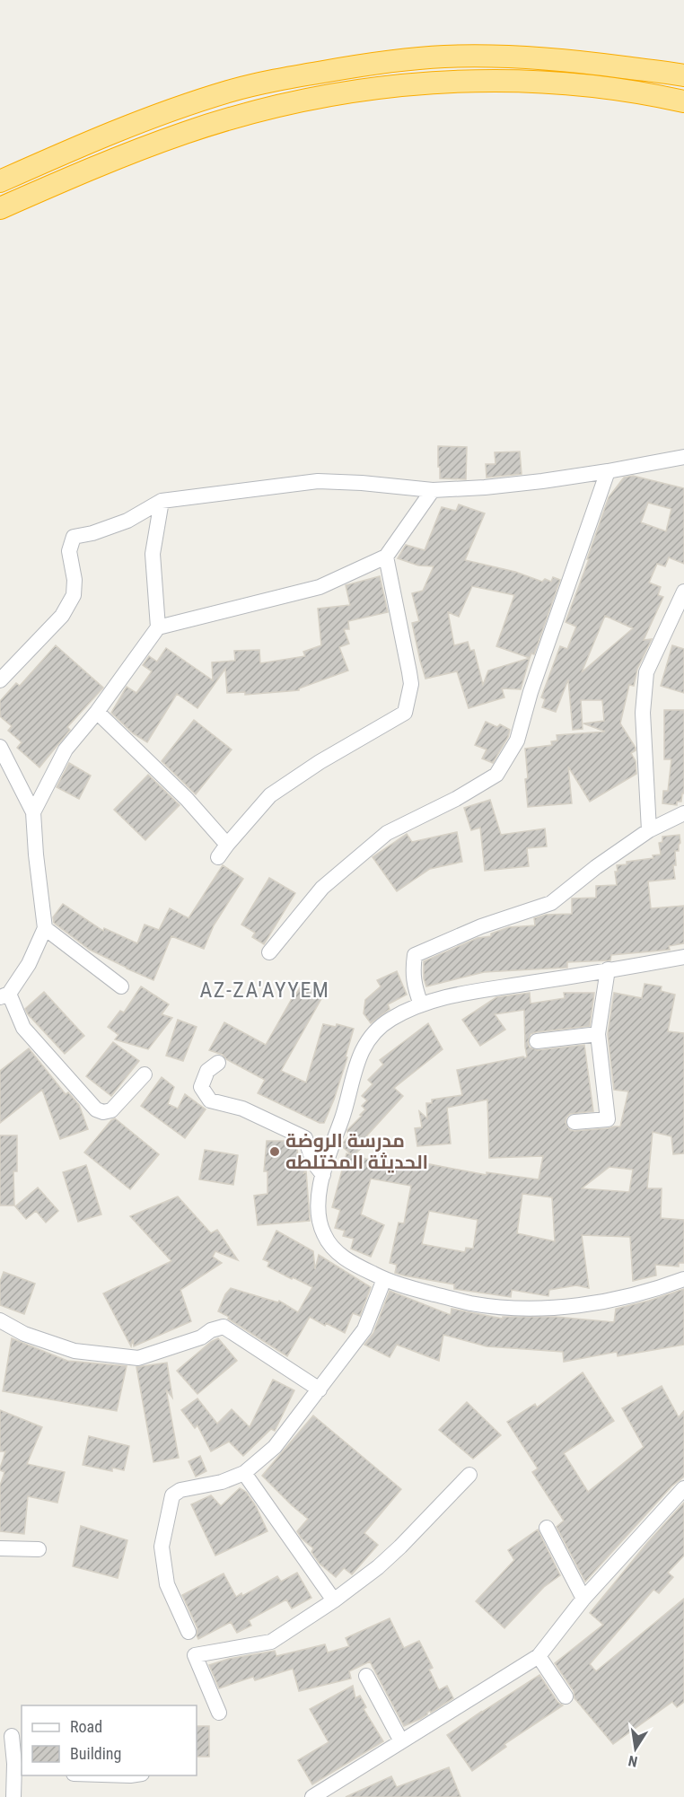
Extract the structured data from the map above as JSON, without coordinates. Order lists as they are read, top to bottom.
{
  "districts": ["AZ-ZA'AYYEM"],
  "places": ["مدرسة الروضة الحديثة المختلطه"],
  "legend": ["Road", "Building"],
  "north": "bottom"
}
